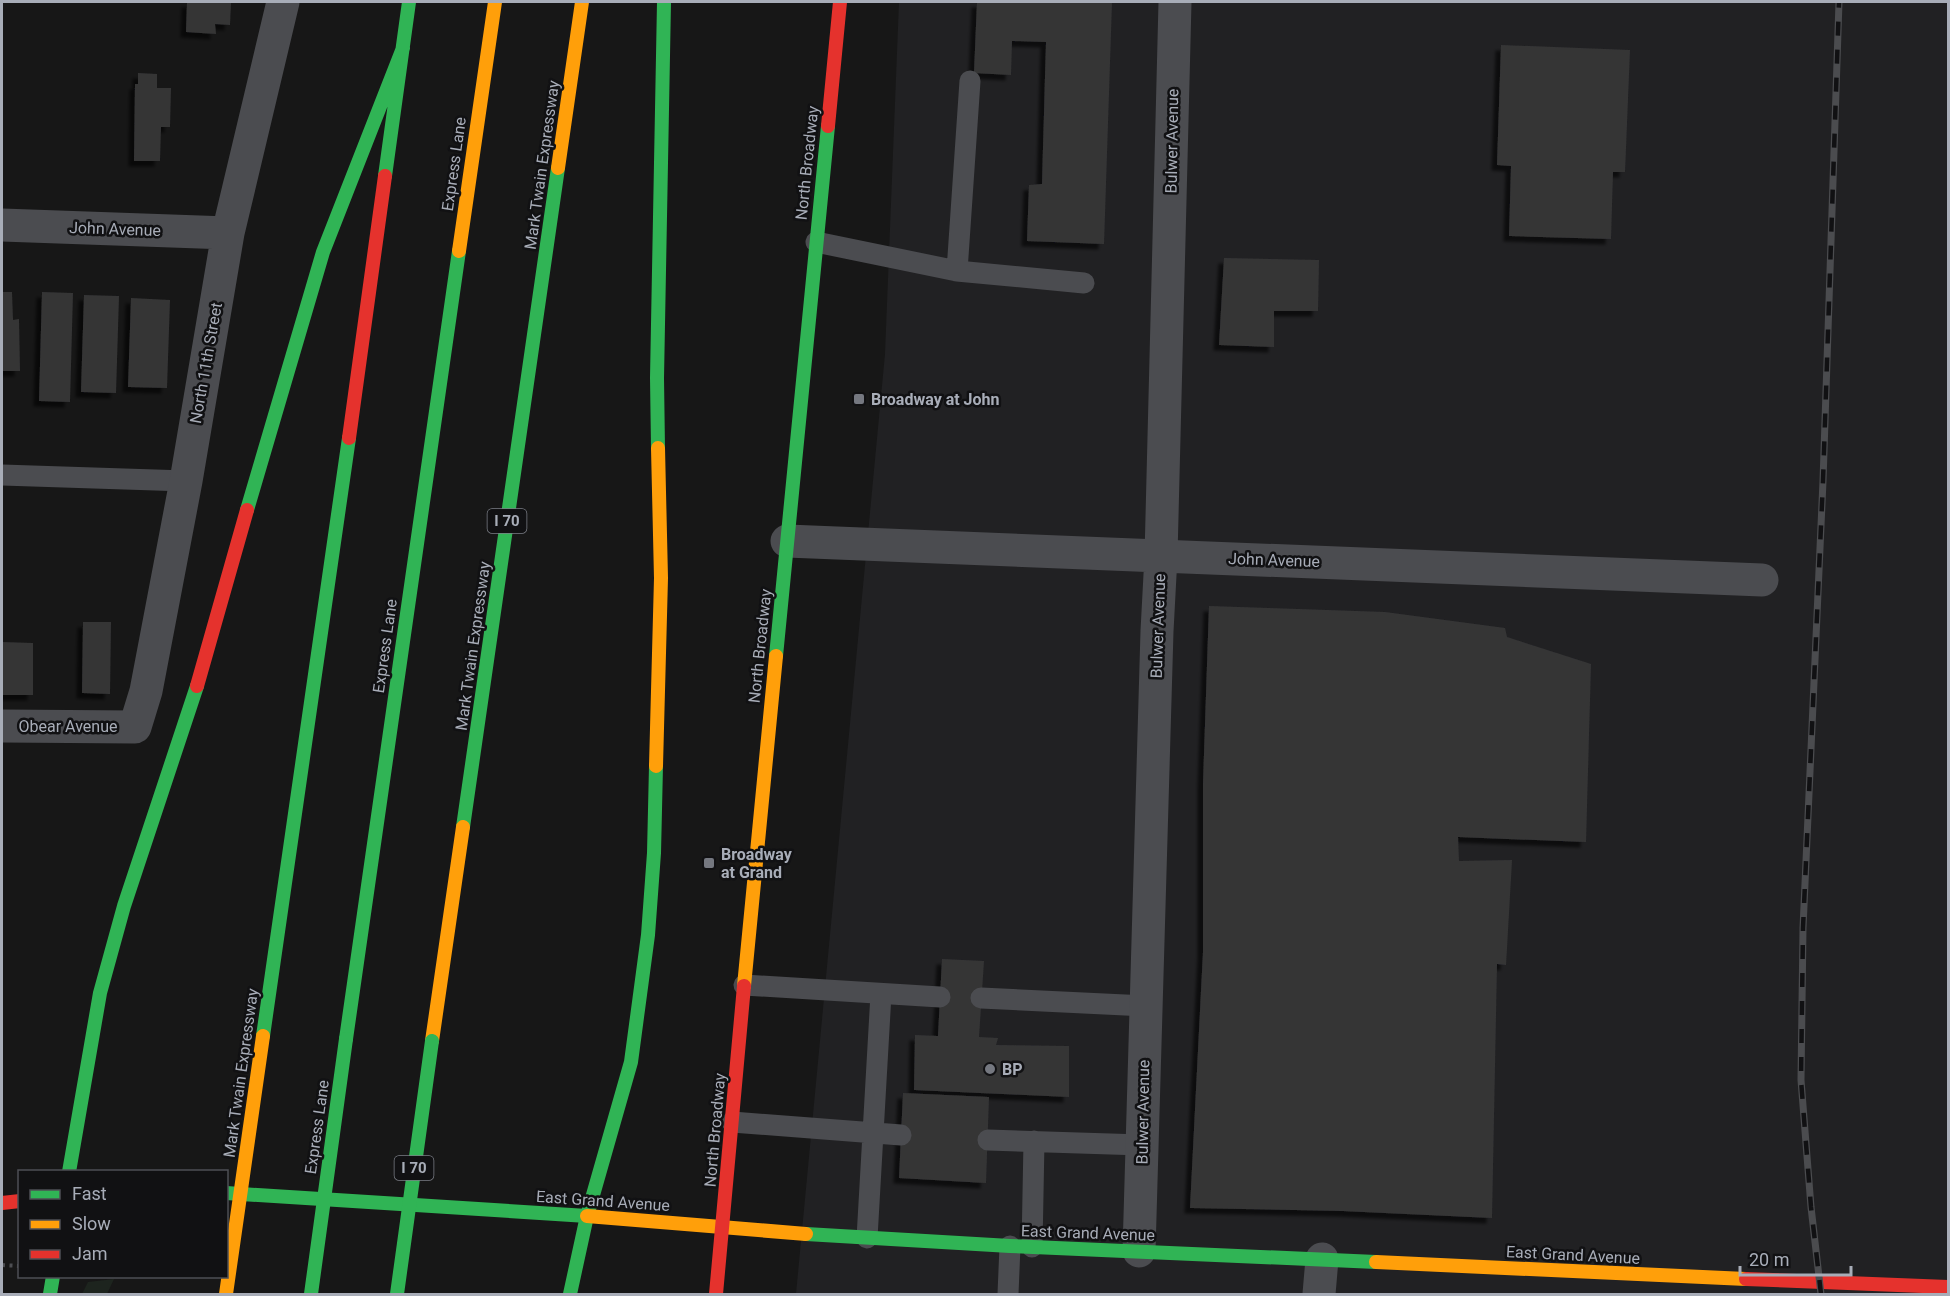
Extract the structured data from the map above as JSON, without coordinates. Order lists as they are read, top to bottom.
{
  "streets": {
    "main road": [
      "North Broadway",
      "Express Lane",
      "Mark Twain Expressway",
      "I 70",
      "East Grand Avenue"
    ],
    "street": [
      "Bulwer Avenue",
      "John Avenue",
      "North 11th Street",
      "Obear Avenue"
    ]
  },
  "crossings": [
    ["Bulwer Avenue", "John Avenue"],
    ["Bulwer Avenue", "East Grand Avenue"],
    ["North Broadway", "John Avenue"],
    ["North Broadway", "East Grand Avenue"],
    ["John Avenue", "North 11th Street"],
    ["North 11th Street", "Obear Avenue"]
  ],
  "places": {
    "transit": ["Broadway at John", "Broadway at Grand"],
    "other": ["BP"]
  },
  "legend": ["Fast", "Slow", "Jam"],
  "scale_bar": "20 m"
}
